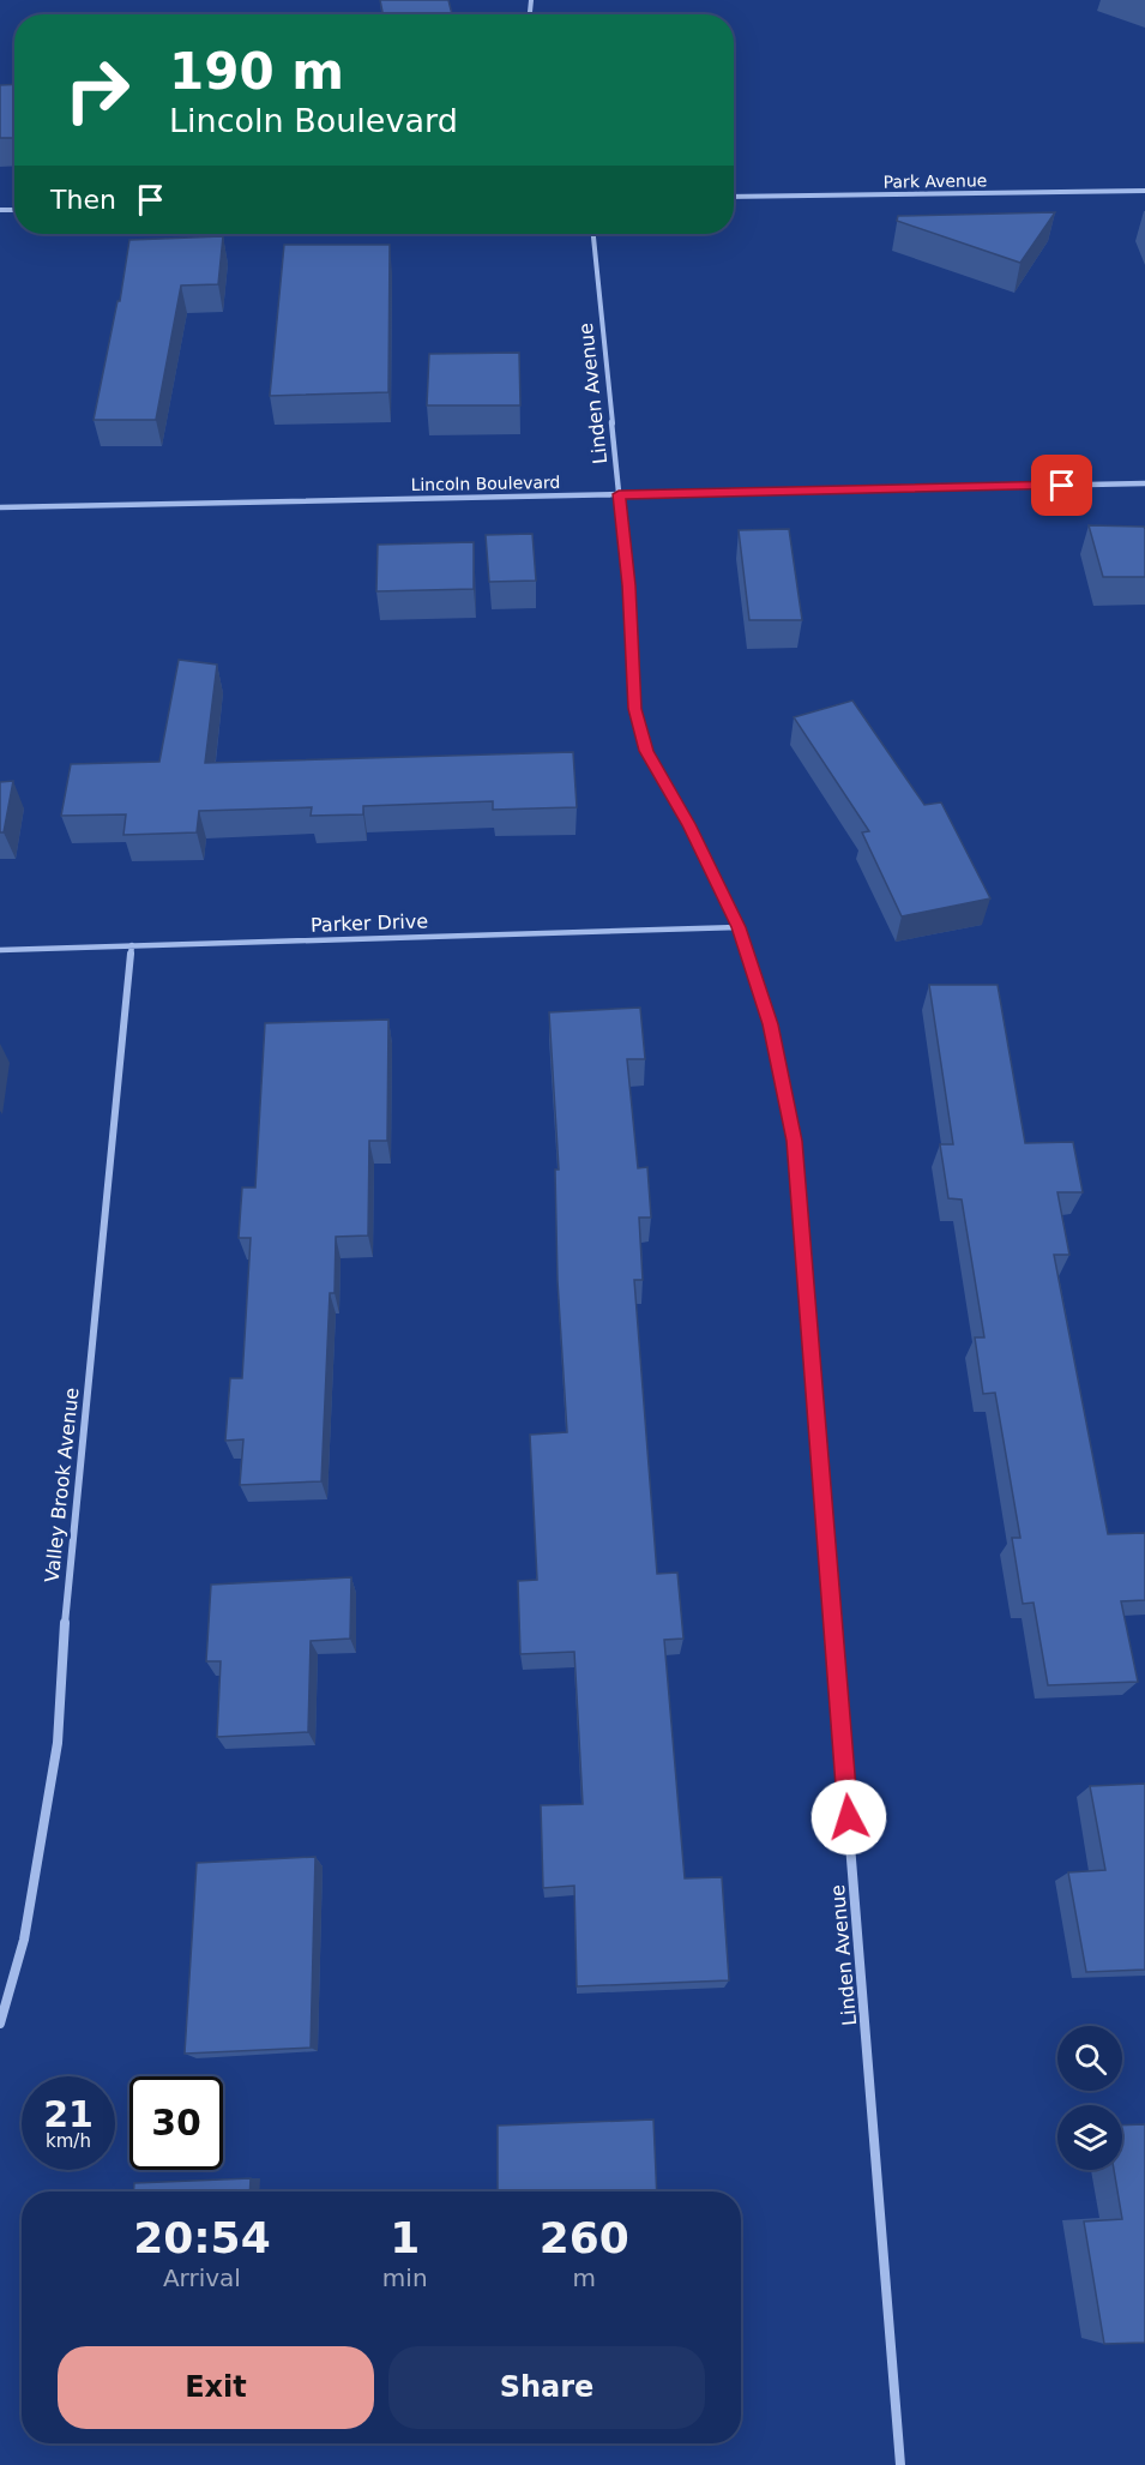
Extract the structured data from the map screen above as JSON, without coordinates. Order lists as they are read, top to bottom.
{
  "streets": {
    "street": [
      "Park Avenue",
      "Linden Avenue",
      "Lincoln Boulevard",
      "Parker Drive",
      "Valley Brook Avenue"
    ]
  },
  "crossings": [
    ["Linden Avenue", "Lincoln Boulevard"],
    ["Linden Avenue", "Parker Drive"],
    ["Parker Drive", "Valley Brook Avenue"]
  ],
  "page": {
    "turn": ["190 m", "Lincoln Boulevard"],
    "then": "Then",
    "speed": "21 km/h",
    "limit": "30",
    "eta": [
      "20:54",
      "Arrival",
      "1",
      "min",
      "260",
      "m"
    ],
    "buttons": ["Exit", "Share"]
  }
}
